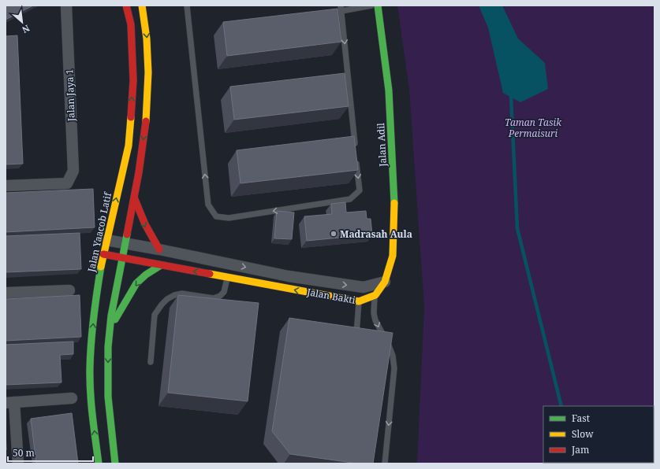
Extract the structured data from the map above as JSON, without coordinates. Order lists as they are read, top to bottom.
{
  "streets": {
    "street": [
      "Jalan Jaya 1",
      "Jalan Adil",
      "Jalan Yaacob Latif",
      "Jalan Bakti"
    ]
  },
  "crossings": [
    ["Jalan Adil", "Jalan Bakti"],
    ["Jalan Yaacob Latif", "Jalan Bakti"]
  ],
  "parks": ["Taman Tasik Permaisuri"],
  "places": ["Madrasah Aula"],
  "legend": ["Fast", "Slow", "Jam"],
  "scale_bar": "50 m",
  "north": "bottom right"
}
